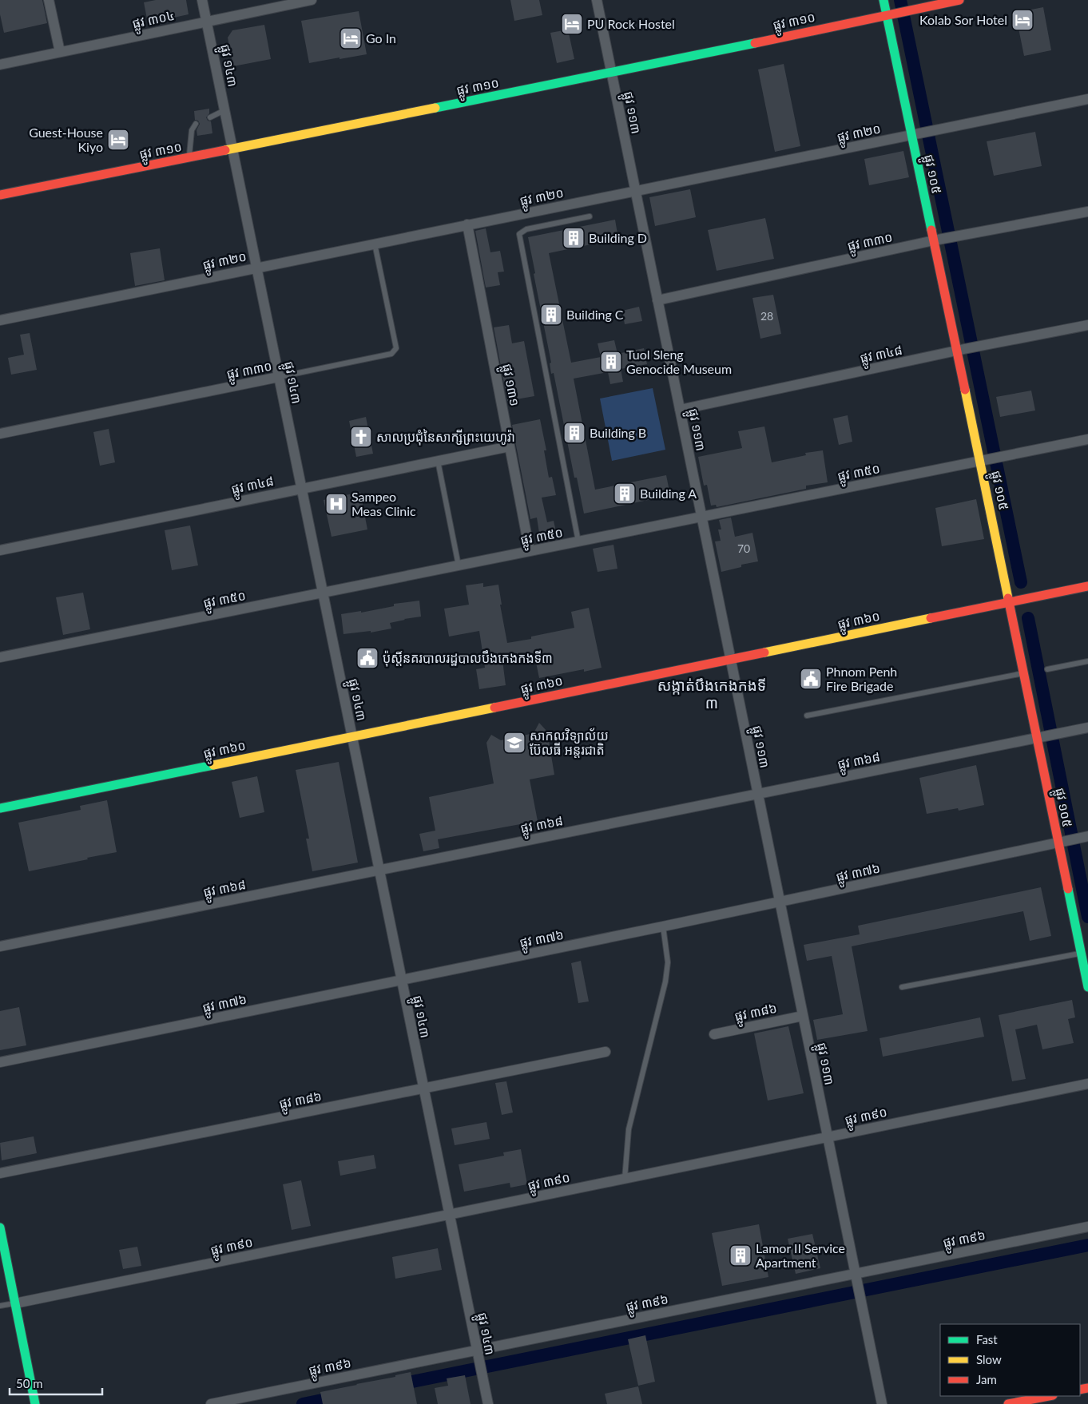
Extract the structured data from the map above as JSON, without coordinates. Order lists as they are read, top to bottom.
{
  "streets": {
    "street": [
      "ផ្លូវ ៣០៤",
      "ផ្លូវ ៣១០",
      "ផ្លូវ ១៤៣",
      "ផ្លូវ ១១៣",
      "ផ្លូវ ៣២០",
      "ផ្លូវ ១០៥",
      "ផ្លូវ ៣៣០",
      "ផ្លូវ ៣៤៨",
      "ផ្លូវ ១៣១",
      "ផ្លូវ ៣៥០",
      "ផ្លូវ ៣៦០",
      "ផ្លូវ ៣៦៨",
      "ផ្លូវ ៣៧៦",
      "ផ្លូវ ៣៨៦",
      "ផ្លូវ ៣៩០",
      "ផ្លូវ ៣៩៦"
    ]
  },
  "crossings": [
    ["ផ្លូវ ៣០៤", "ផ្លូវ ១៤៣"],
    ["ផ្លូវ ៣១០", "ផ្លូវ ១៤៣"],
    ["ផ្លូវ ៣១០", "ផ្លូវ ១១៣"],
    ["ផ្លូវ ៣១០", "ផ្លូវ ១០៥"],
    ["ផ្លូវ ១៤៣", "ផ្លូវ ៣២០"],
    ["ផ្លូវ ១៤៣", "ផ្លូវ ៣៣០"],
    ["ផ្លូវ ១៤៣", "ផ្លូវ ៣៤៨"],
    ["ផ្លូវ ១៤៣", "ផ្លូវ ៣៥០"],
    ["ផ្លូវ ១៤៣", "ផ្លូវ ៣៦០"],
    ["ផ្លូវ ១៤៣", "ផ្លូវ ៣៦៨"],
    ["ផ្លូវ ១៤៣", "ផ្លូវ ៣៧៦"],
    ["ផ្លូវ ១៤៣", "ផ្លូវ ៣៨៦"],
    ["ផ្លូវ ១៤៣", "ផ្លូវ ៣៩០"],
    ["ផ្លូវ ១៤៣", "ផ្លូវ ៣៩៦"],
    ["ផ្លូវ ១១៣", "ផ្លូវ ៣២០"],
    ["ផ្លូវ ១១៣", "ផ្លូវ ៣៣០"],
    ["ផ្លូវ ១១៣", "ផ្លូវ ៣៤៨"],
    ["ផ្លូវ ១១៣", "ផ្លូវ ៣៥០"],
    ["ផ្លូវ ១១៣", "ផ្លូវ ៣៦០"],
    ["ផ្លូវ ១១៣", "ផ្លូវ ៣៦៨"],
    ["ផ្លូវ ១១៣", "ផ្លូវ ៣៧៦"],
    ["ផ្លូវ ១១៣", "ផ្លូវ ៣៨៦"],
    ["ផ្លូវ ១១៣", "ផ្លូវ ៣៩០"],
    ["ផ្លូវ ១១៣", "ផ្លូវ ៣៩៦"],
    ["ផ្លូវ ៣២០", "ផ្លូវ ១០៥"],
    ["ផ្លូវ ៣២០", "ផ្លូវ ៣៣០"],
    ["ផ្លូវ ៣២០", "ផ្លូវ ១៣១"],
    ["ផ្លូវ ១០៥", "ផ្លូវ ៣៣០"],
    ["ផ្លូវ ១០៥", "ផ្លូវ ៣៤៨"],
    ["ផ្លូវ ១០៥", "ផ្លូវ ៣៥០"],
    ["ផ្លូវ ១០៥", "ផ្លូវ ៣៦០"],
    ["ផ្លូវ ១០៥", "ផ្លូវ ៣៦៨"],
    ["ផ្លូវ ១០៥", "ផ្លូវ ៣៧៦"],
    ["ផ្លូវ ៣៤៨", "ផ្លូវ ១៣១"],
    ["ផ្លូវ ១៣១", "ផ្លូវ ៣៥០"]
  ],
  "districts": ["សង្កាត់បឹងកេងកងទី ៣"],
  "places": {
    "hotel": [
      "Kolab Sor Hotel",
      "PU Rock Hostel",
      "Go In",
      "Guest-House Kiyo"
    ],
    "building": [
      "Building D",
      "Building C",
      "Tuol Sleng Genocide Museum",
      "Building B",
      "Building A",
      "Lamor II Service Apartment"
    ],
    "church": ["សាលប្រជុំនៃសាក្សីព្រះយេហូវ៉ា"],
    "hospital": ["Sampeo Meas Clinic"],
    "public building": ["ប៉ុស្តិ៍នគរបាលរដ្ឋបាលបឹងកេងកងទី៣", "Phnom Penh Fire Brigade"],
    "school or university": ["សាកលវិទ្យាល័យ ប៊ែលធី អន្តរជាតិ"]
  },
  "house_numbers": ["28", "70"],
  "legend": ["Fast", "Slow", "Jam"],
  "scale_bar": "50 m"
}
